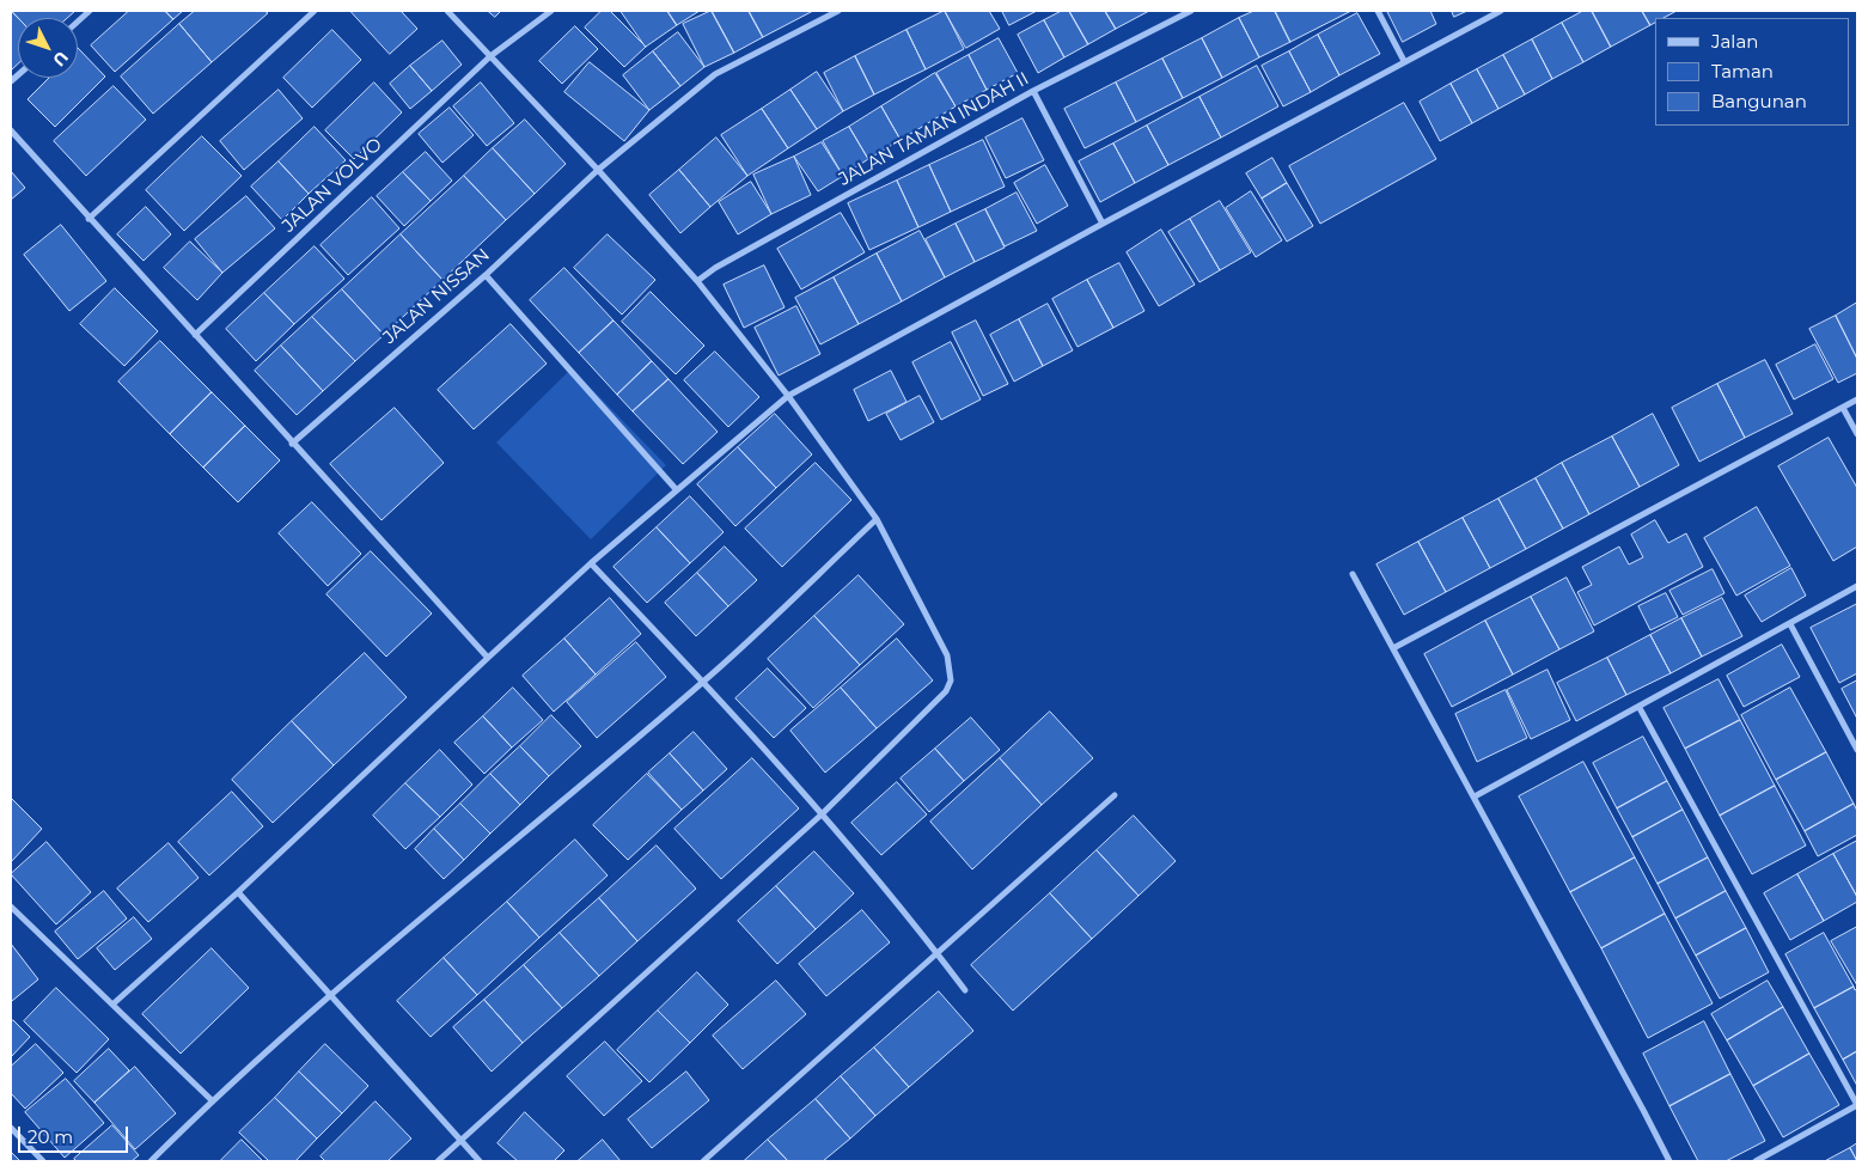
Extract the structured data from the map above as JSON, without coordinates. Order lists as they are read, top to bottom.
{
  "streets": {
    "street": ["JALAN TAMAN INDAH II", "JALAN VOLVO", "JALAN NISSAN"]
  },
  "legend": ["Jalan", "Taman", "Bangunan"],
  "scale_bar": "20 m",
  "north": "bottom right"
}
